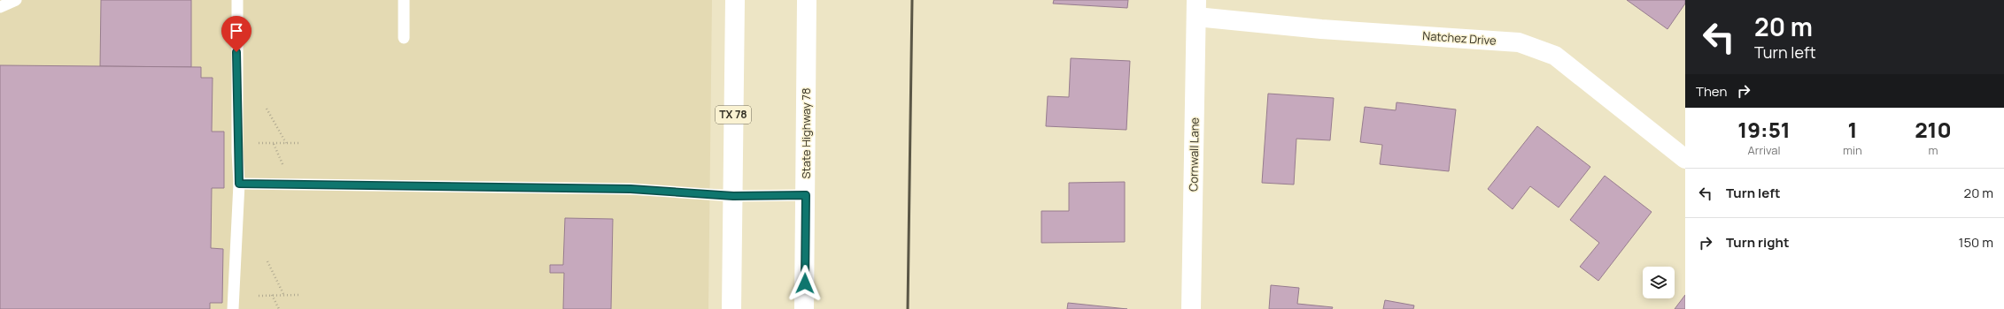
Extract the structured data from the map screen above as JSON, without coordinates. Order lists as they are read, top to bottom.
{
  "streets": {
    "street": [
      "Natchez Drive",
      "TX 78",
      "State Highway 78",
      "Cornwall Lane"
    ]
  },
  "crossings": [
    ["Natchez Drive", "Cornwall Lane"]
  ],
  "page": {
    "turn": ["20 m", "Turn left"],
    "then": "Then",
    "eta": [
      "19:51",
      "Arrival",
      "1",
      "min",
      "210",
      "m"
    ],
    "list": [
      {
        "name": "Turn left",
        "value": "20 m"
      },
      {
        "name": "Turn right",
        "value": "150 m"
      }
    ]
  }
}
